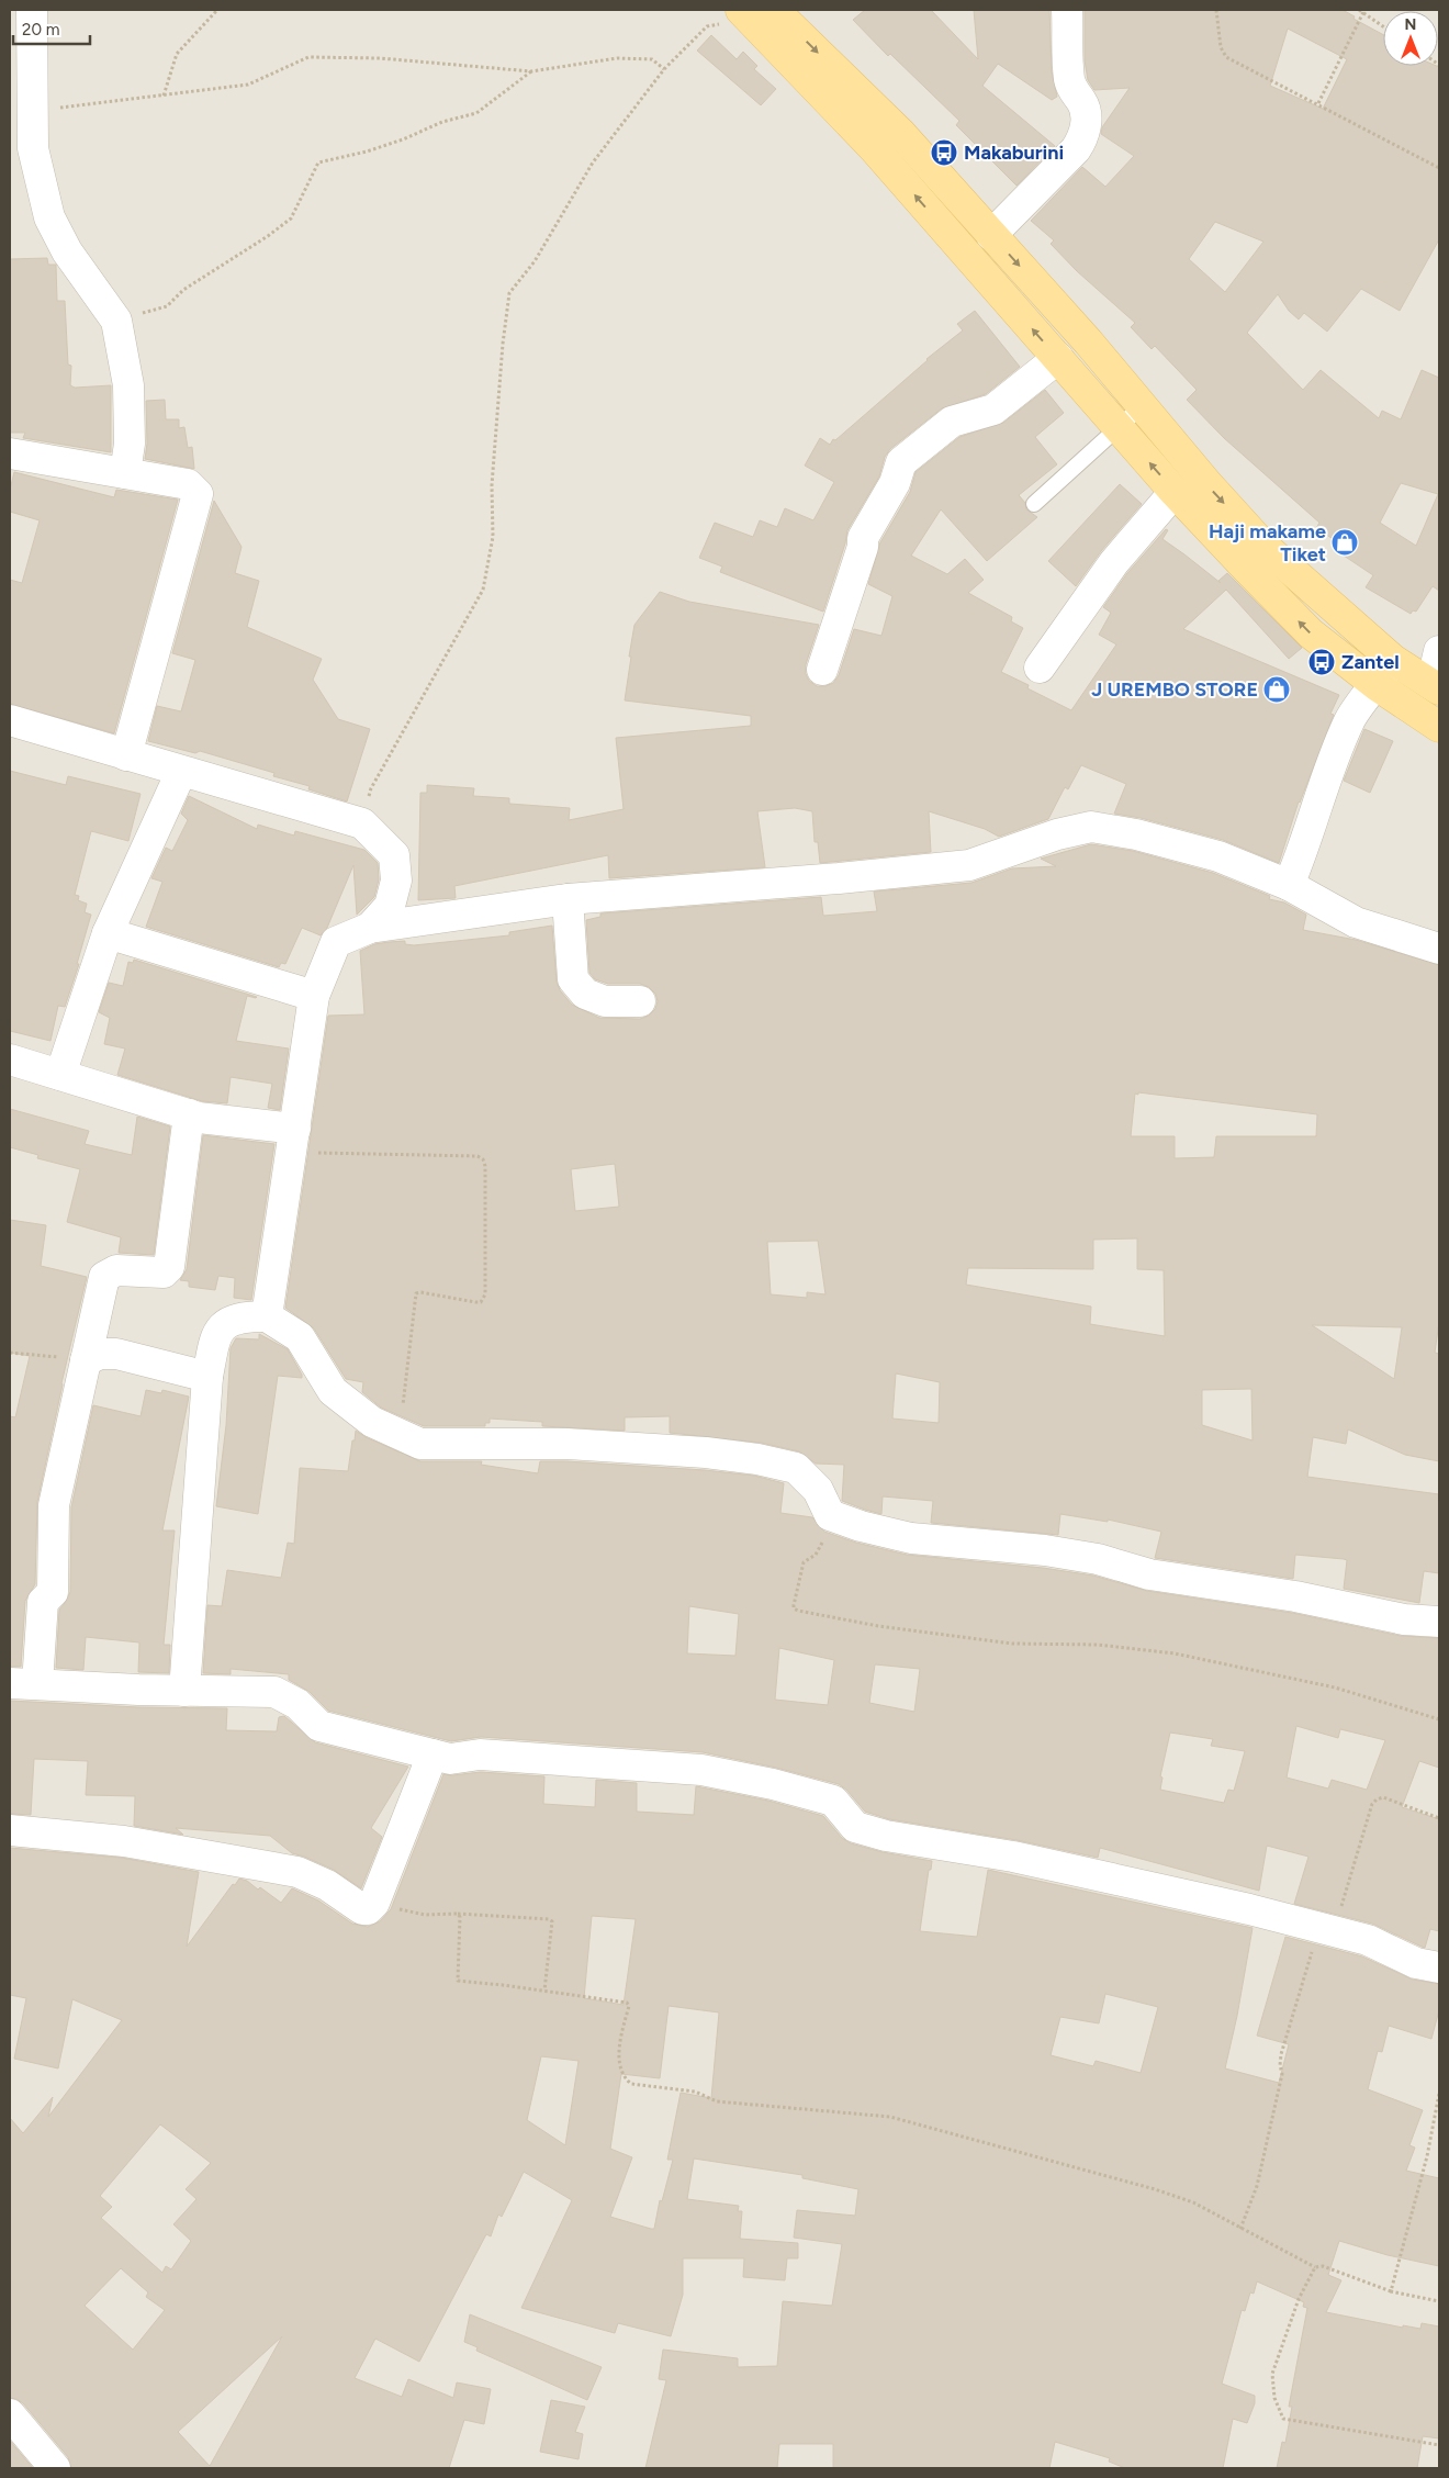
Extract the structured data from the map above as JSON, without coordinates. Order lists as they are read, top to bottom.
{
  "places": {
    "bus stop": ["Makaburini", "Zantel"],
    "shop": ["Haji makame Tiket", "J UREMBO STORE"]
  },
  "scale_bar": "20 m",
  "north": "top"
}
